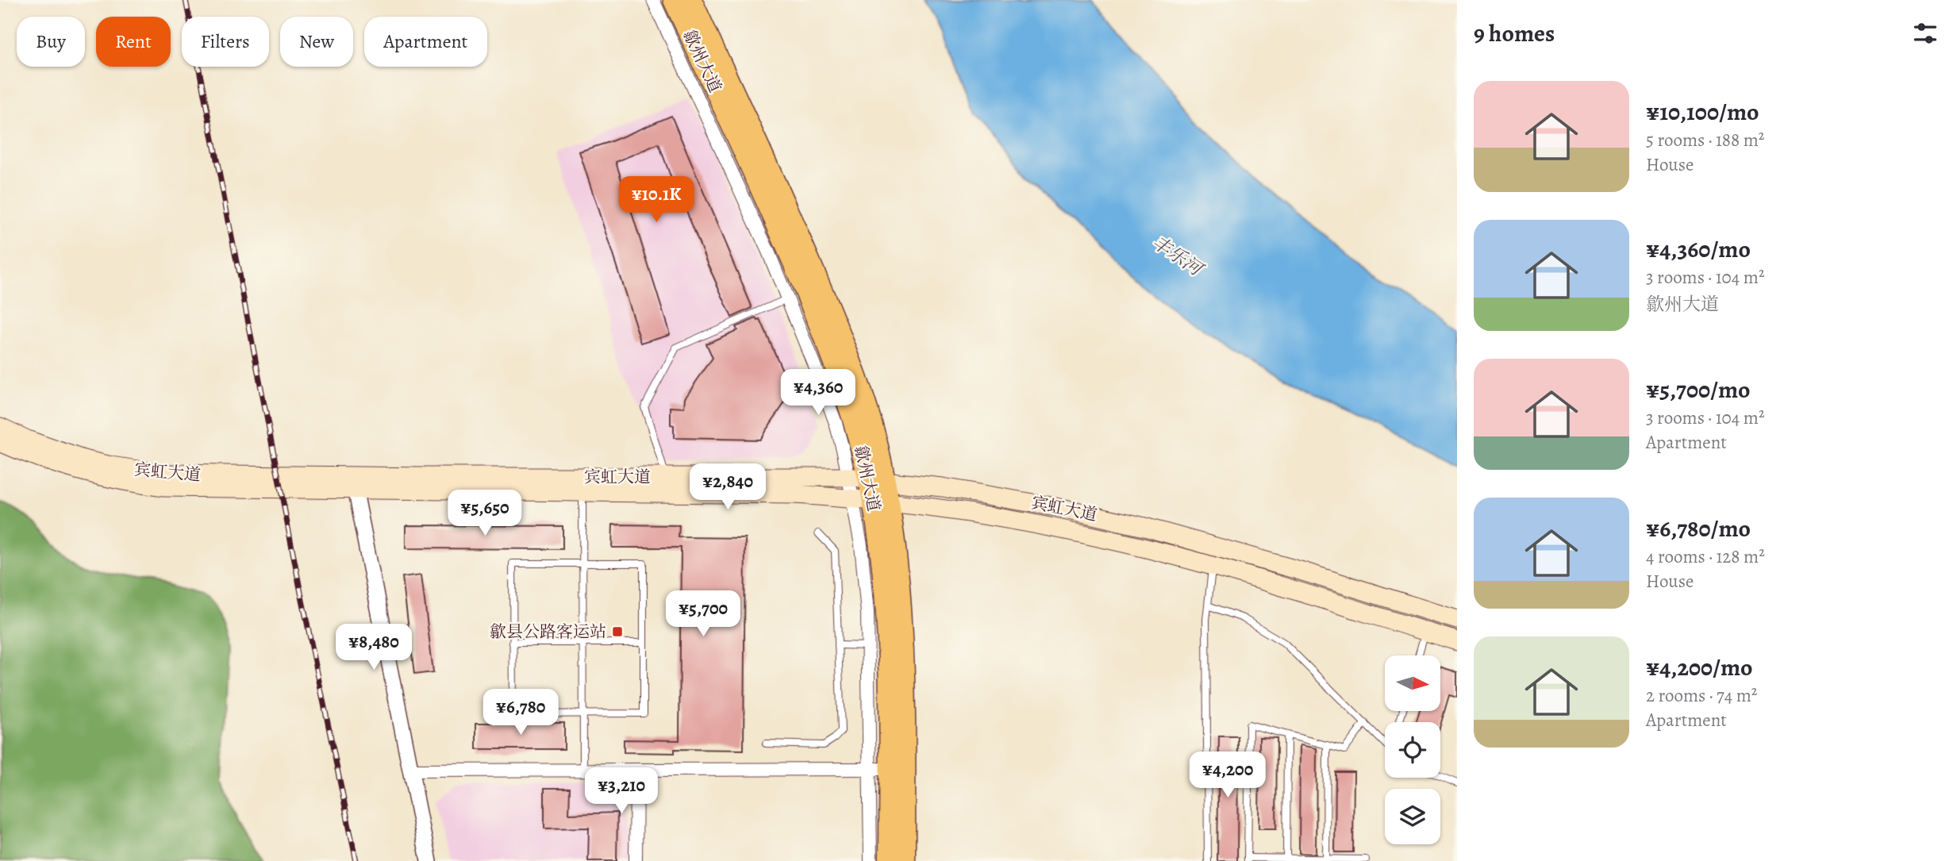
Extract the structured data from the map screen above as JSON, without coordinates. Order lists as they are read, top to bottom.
{
  "streets": {
    "highway": ["歙州大道"],
    "main road": ["宾虹大道"]
  },
  "crossings": [
    ["歙州大道", "宾虹大道"]
  ],
  "water": ["丰乐河"],
  "places": {
    "transit": ["歙县公路客运站"]
  },
  "north": "right",
  "page": {
    "heading": "9 homes",
    "chip": [
      "Buy",
      "Rent",
      "Filters",
      "New",
      "Apartment"
    ],
    "list": [
      {
        "name": "¥10,100/mo",
        "note": "5 rooms · 188 m² · House"
      },
      {
        "name": "¥4,360/mo",
        "note": "3 rooms · 104 m² · 歙州大道"
      },
      {
        "name": "¥5,700/mo",
        "note": "3 rooms · 104 m² · Apartment"
      },
      {
        "name": "¥6,780/mo",
        "note": "4 rooms · 128 m² · House"
      },
      {
        "name": "¥4,200/mo",
        "note": "2 rooms · 74 m² · Apartment"
      }
    ],
    "price": [
      "¥10.1K",
      "¥4,360",
      "¥2,840",
      "¥5,650",
      "¥5,700",
      "¥8,480",
      "¥6,780",
      "¥4,200",
      "¥3,210"
    ]
  }
}
